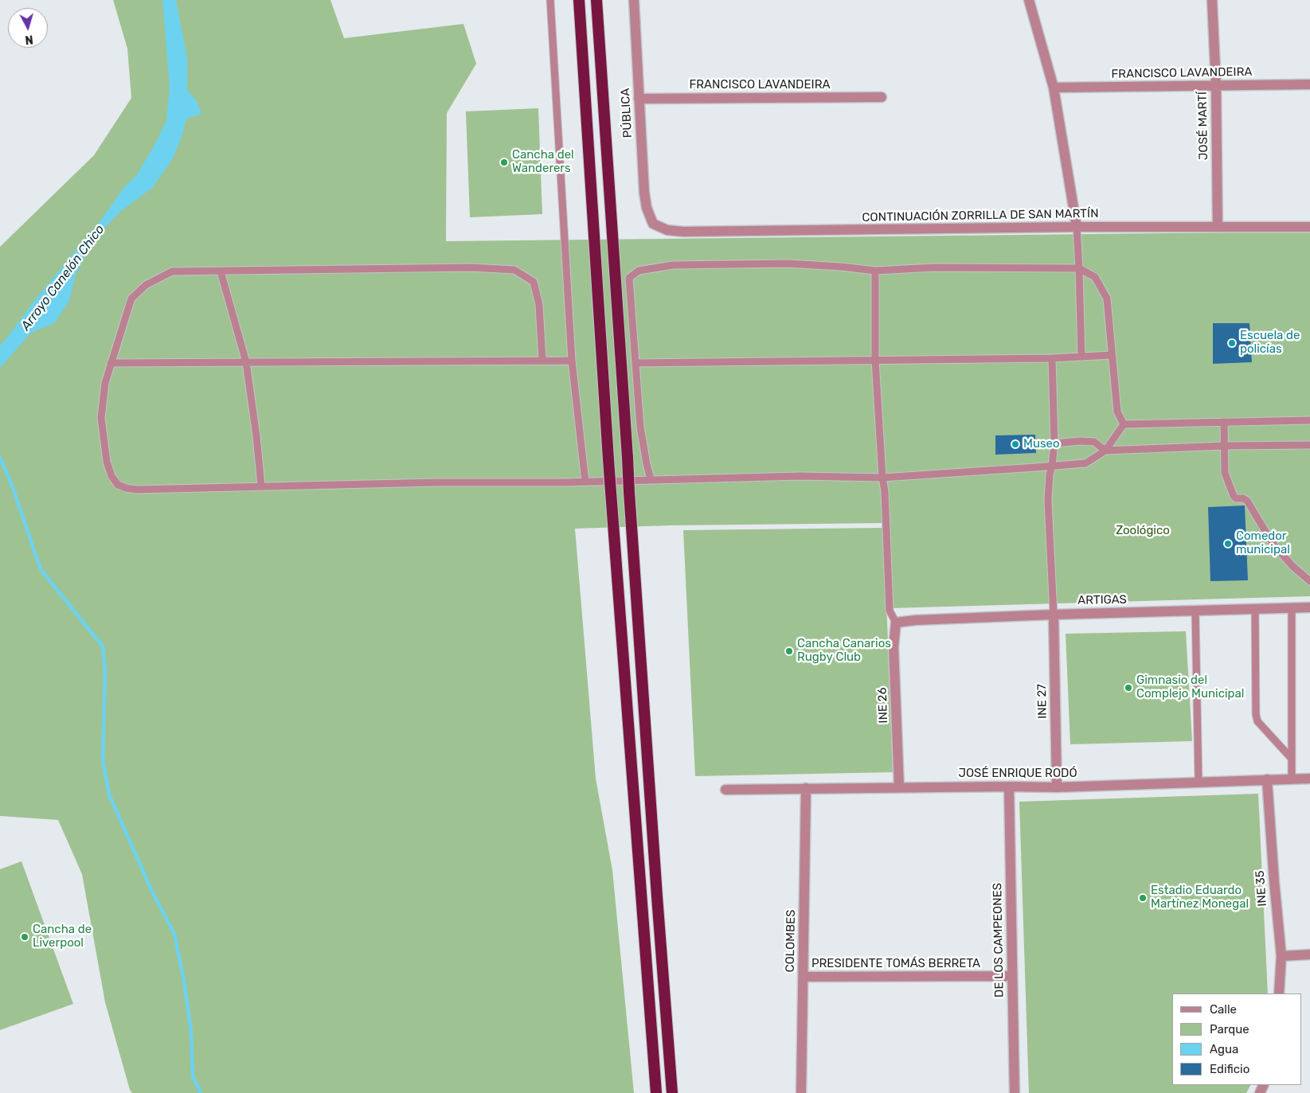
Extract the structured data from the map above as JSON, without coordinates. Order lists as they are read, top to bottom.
{
  "streets": {
    "street": [
      "FRANCISCO LAVANDEIRA",
      "PÚBLICA",
      "JOSÉ MARTÍ",
      "CONTINUACIÓN ZORRILLA DE SAN MARTÍN",
      "ARTIGAS",
      "INE 27",
      "INE 26",
      "JOSÉ ENRIQUE RODÓ",
      "INE 35",
      "DE LOS CAMPEONES",
      "COLOMBES",
      "PRESIDENTE TOMÁS BERRETA"
    ]
  },
  "crossings": [
    ["FRANCISCO LAVANDEIRA", "PÚBLICA"],
    ["FRANCISCO LAVANDEIRA", "JOSÉ MARTÍ"],
    ["PÚBLICA", "CONTINUACIÓN ZORRILLA DE SAN MARTÍN"],
    ["JOSÉ MARTÍ", "CONTINUACIÓN ZORRILLA DE SAN MARTÍN"],
    ["ARTIGAS", "INE 27"],
    ["ARTIGAS", "INE 26"],
    ["INE 27", "JOSÉ ENRIQUE RODÓ"],
    ["INE 26", "JOSÉ ENRIQUE RODÓ"],
    ["JOSÉ ENRIQUE RODÓ", "INE 35"],
    ["JOSÉ ENRIQUE RODÓ", "DE LOS CAMPEONES"],
    ["JOSÉ ENRIQUE RODÓ", "COLOMBES"],
    ["DE LOS CAMPEONES", "PRESIDENTE TOMÁS BERRETA"],
    ["COLOMBES", "PRESIDENTE TOMÁS BERRETA"]
  ],
  "water": ["Arroyo Canelón Chico"],
  "parks": ["Zoológico"],
  "places": [
    "Cancha del Wanderers",
    "Escuela de policías",
    "Museo",
    "Comedor municipal",
    "Cancha Canarios Rugby Club",
    "Gimnasio del Complejo Municipal",
    "Estadio Eduardo Martínez Monegal",
    "Cancha de Liverpool"
  ],
  "legend": [
    "Calle",
    "Parque",
    "Agua",
    "Edificio"
  ],
  "north": "bottom"
}
